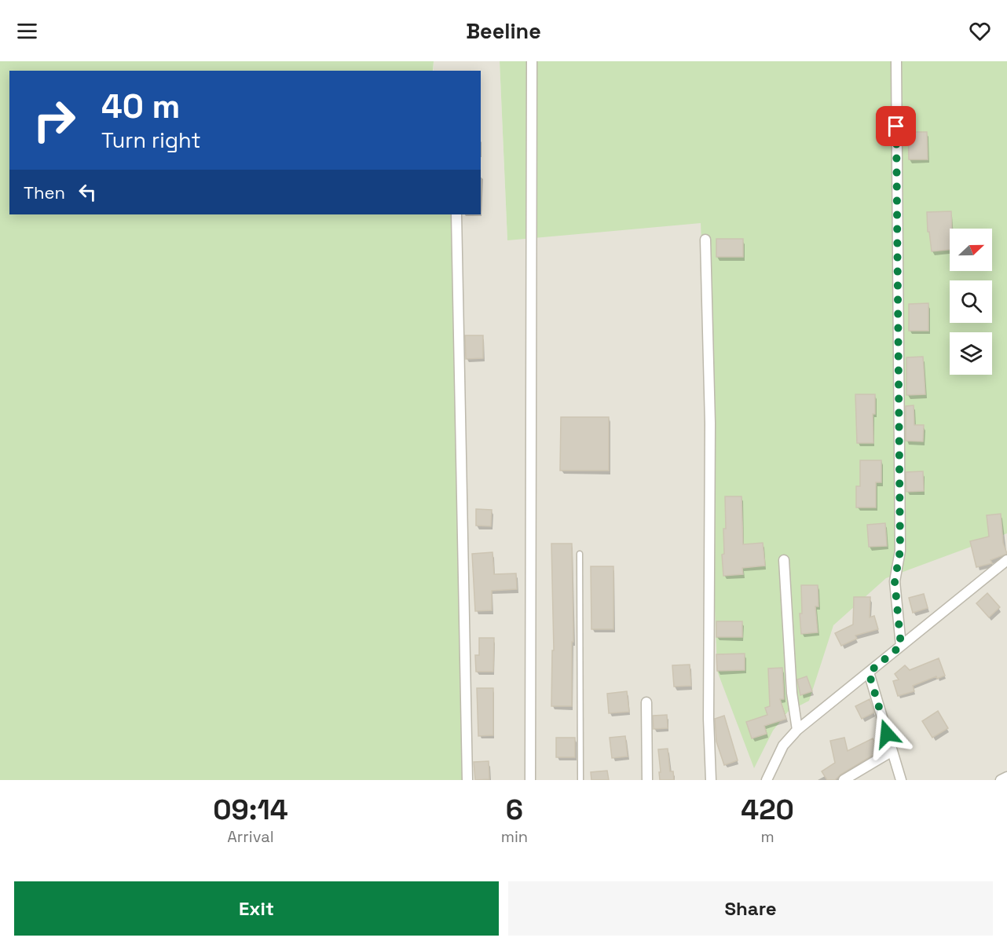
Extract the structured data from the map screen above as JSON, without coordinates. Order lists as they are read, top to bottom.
{
  "north": "right",
  "page": {
    "header": "Beeline",
    "turn": ["40 m", "Turn right"],
    "then": "Then",
    "eta": [
      "09:14",
      "Arrival",
      "6",
      "min",
      "420",
      "m"
    ],
    "buttons": ["Exit", "Share"]
  }
}
